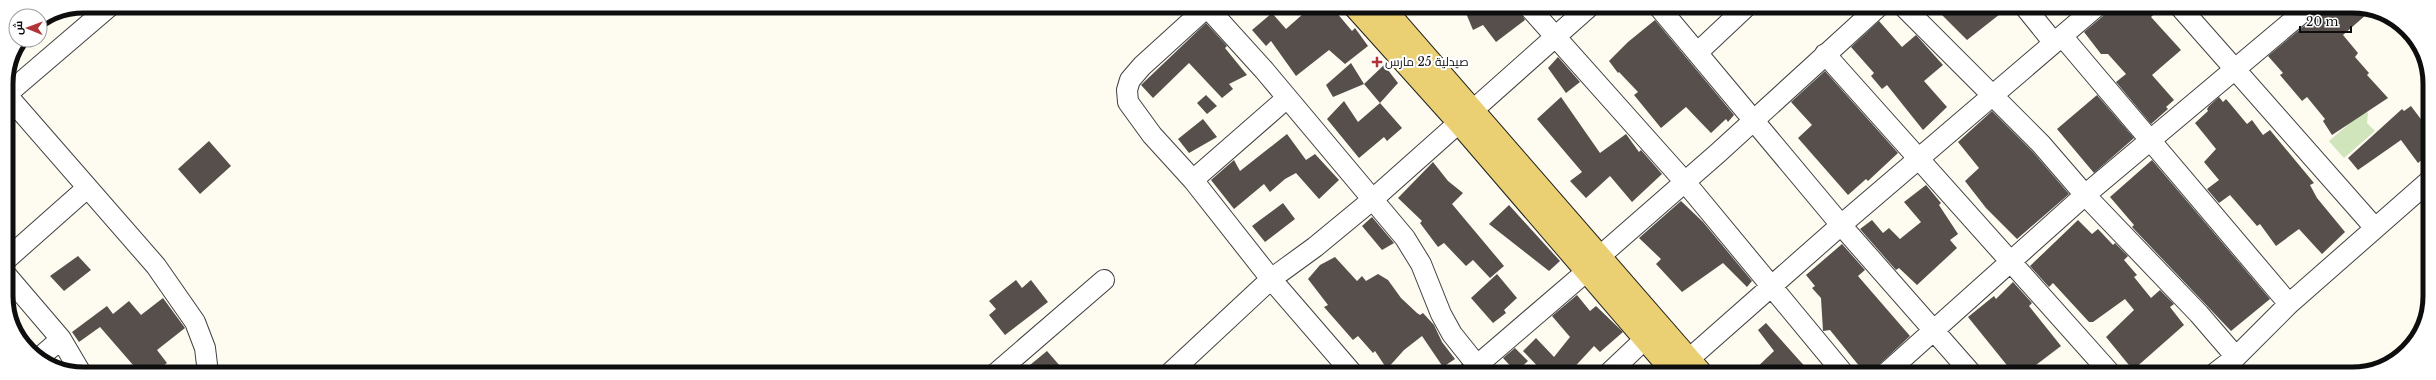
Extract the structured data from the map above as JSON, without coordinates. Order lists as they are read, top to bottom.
{
  "places": {
    "health": ["صيدلية 25 مارس"]
  },
  "scale_bar": "20 m",
  "north": "left"
}
